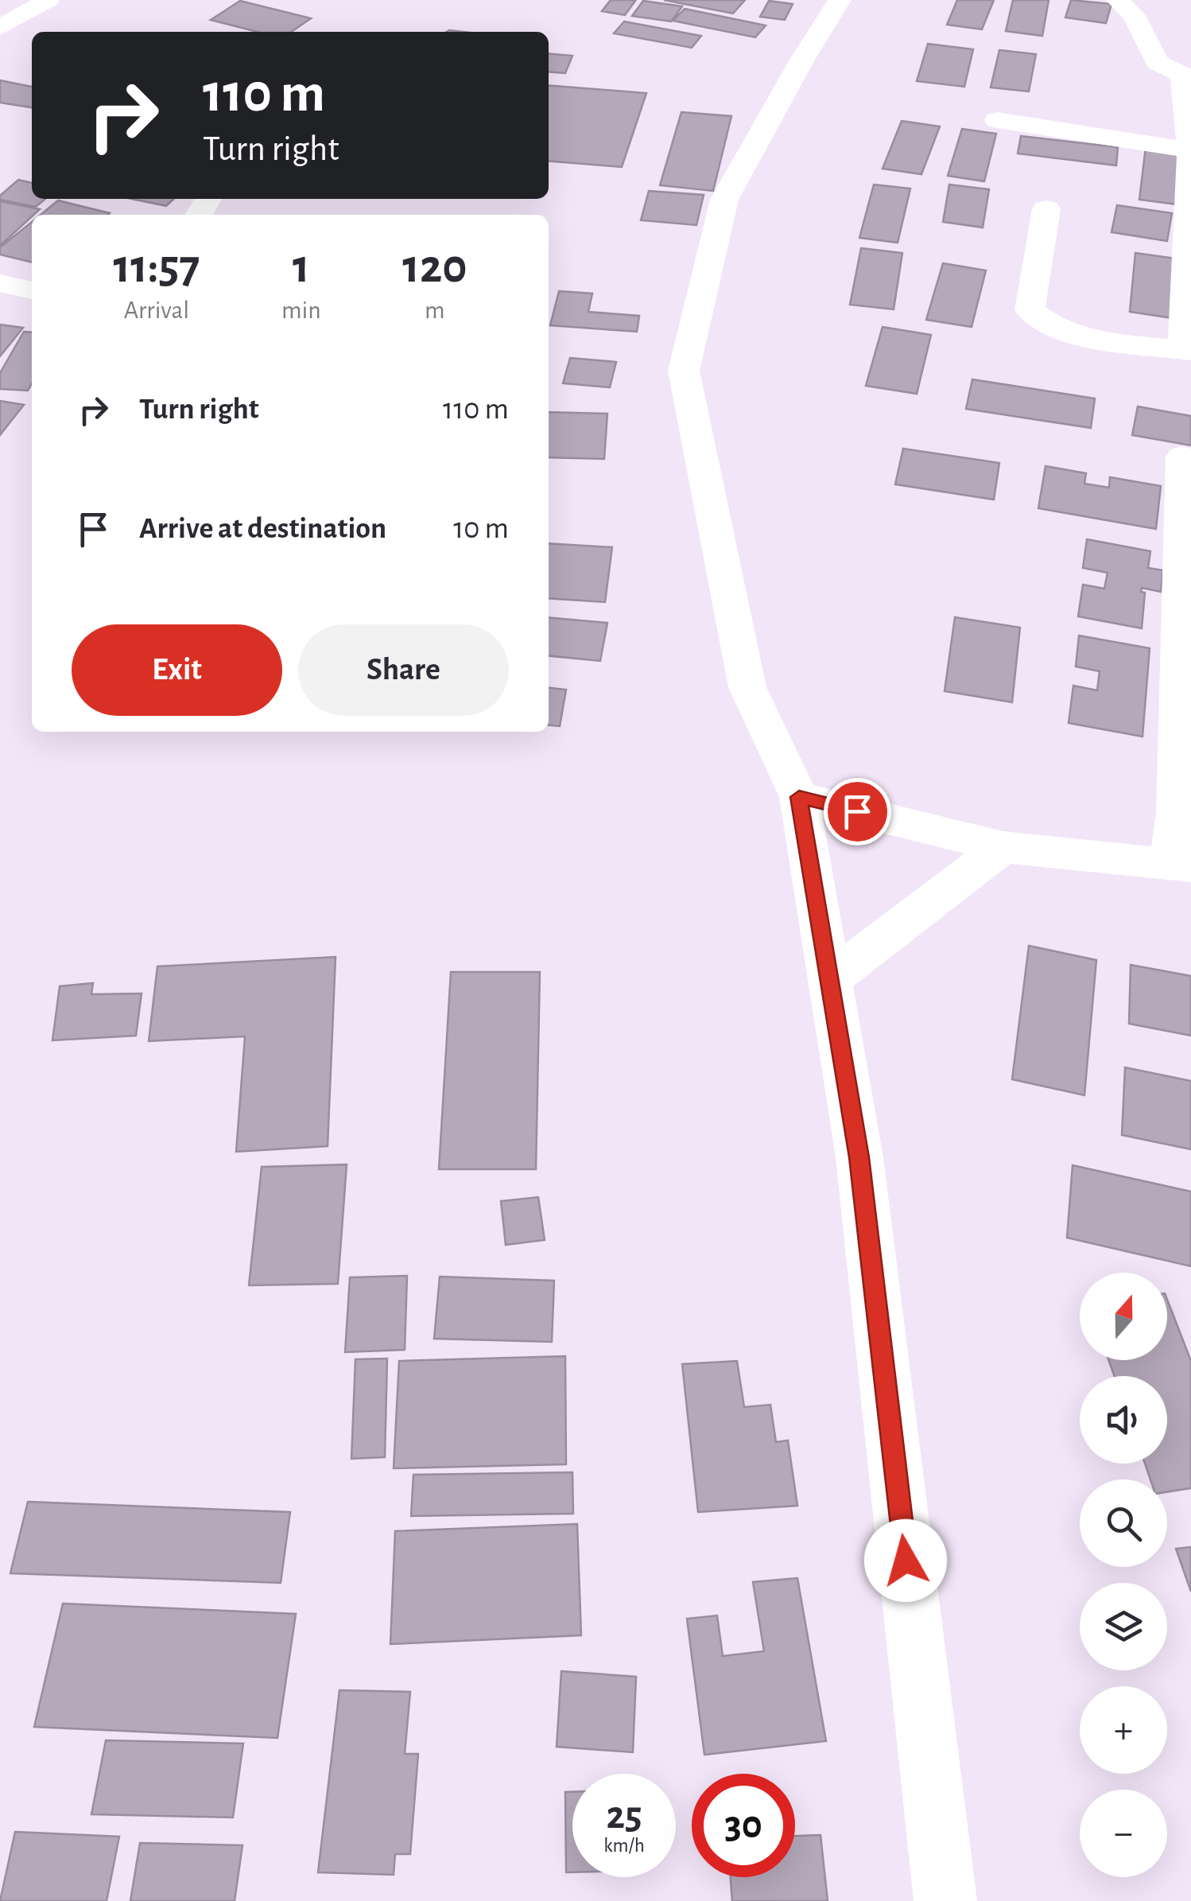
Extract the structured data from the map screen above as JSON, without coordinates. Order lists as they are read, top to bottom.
{
  "north": "top",
  "page": {
    "turn": ["110 m", "Turn right"],
    "eta": [
      "11:57",
      "Arrival",
      "1",
      "min",
      "120",
      "m"
    ],
    "list": [
      {
        "name": "Turn right",
        "value": "110 m"
      },
      {
        "name": "Arrive at destination",
        "value": "10 m"
      }
    ],
    "buttons": ["Exit", "Share"],
    "map_buttons": ["+", "−"],
    "speed": "25 km/h",
    "limit": "30"
  }
}
